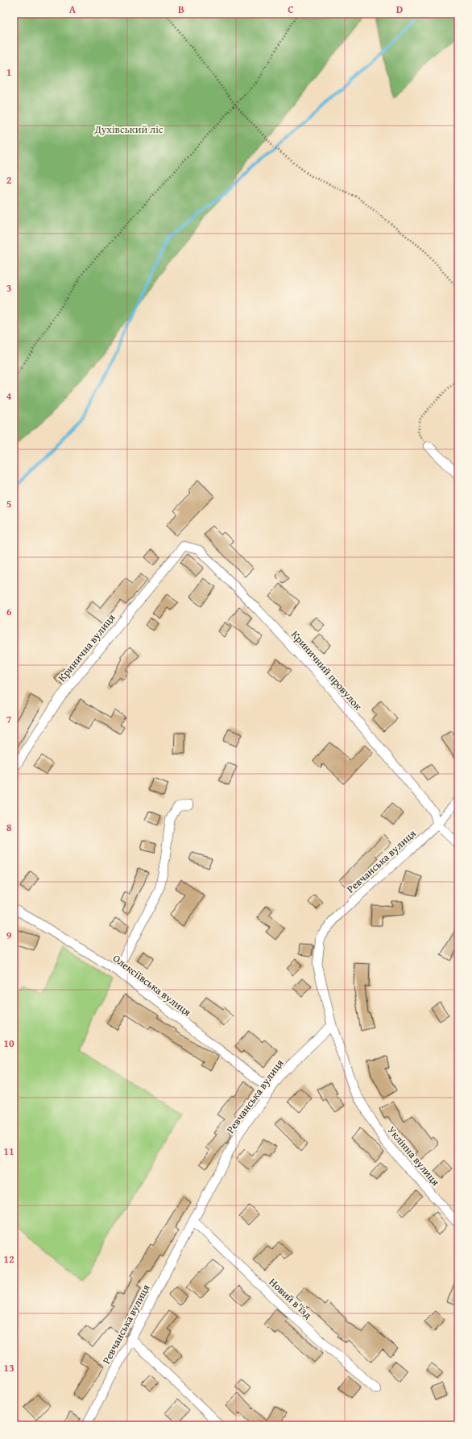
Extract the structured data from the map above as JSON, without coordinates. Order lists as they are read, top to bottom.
{
  "streets": {
    "street": [
      "Кринична вулиця",
      "Криничний провулок",
      "Ревчанська вулиця",
      "Олексіївська вулиця",
      "Уклінна вулиця",
      "Новий в'їзд"
    ]
  },
  "crossings": [
    ["Кринична вулиця", "Криничний провулок"],
    ["Криничний провулок", "Ревчанська вулиця"],
    ["Ревчанська вулиця", "Олексіївська вулиця"],
    ["Ревчанська вулиця", "Уклінна вулиця"],
    ["Ревчанська вулиця", "Новий в'їзд"]
  ],
  "parks": ["Духівський ліс"],
  "grid": {
    "columns": [
      "A",
      "B",
      "C",
      "D"
    ],
    "rows": [
      "1",
      "2",
      "3",
      "4",
      "5",
      "6",
      "7",
      "8",
      "9",
      "10",
      "11",
      "12",
      "13"
    ]
  }
}
